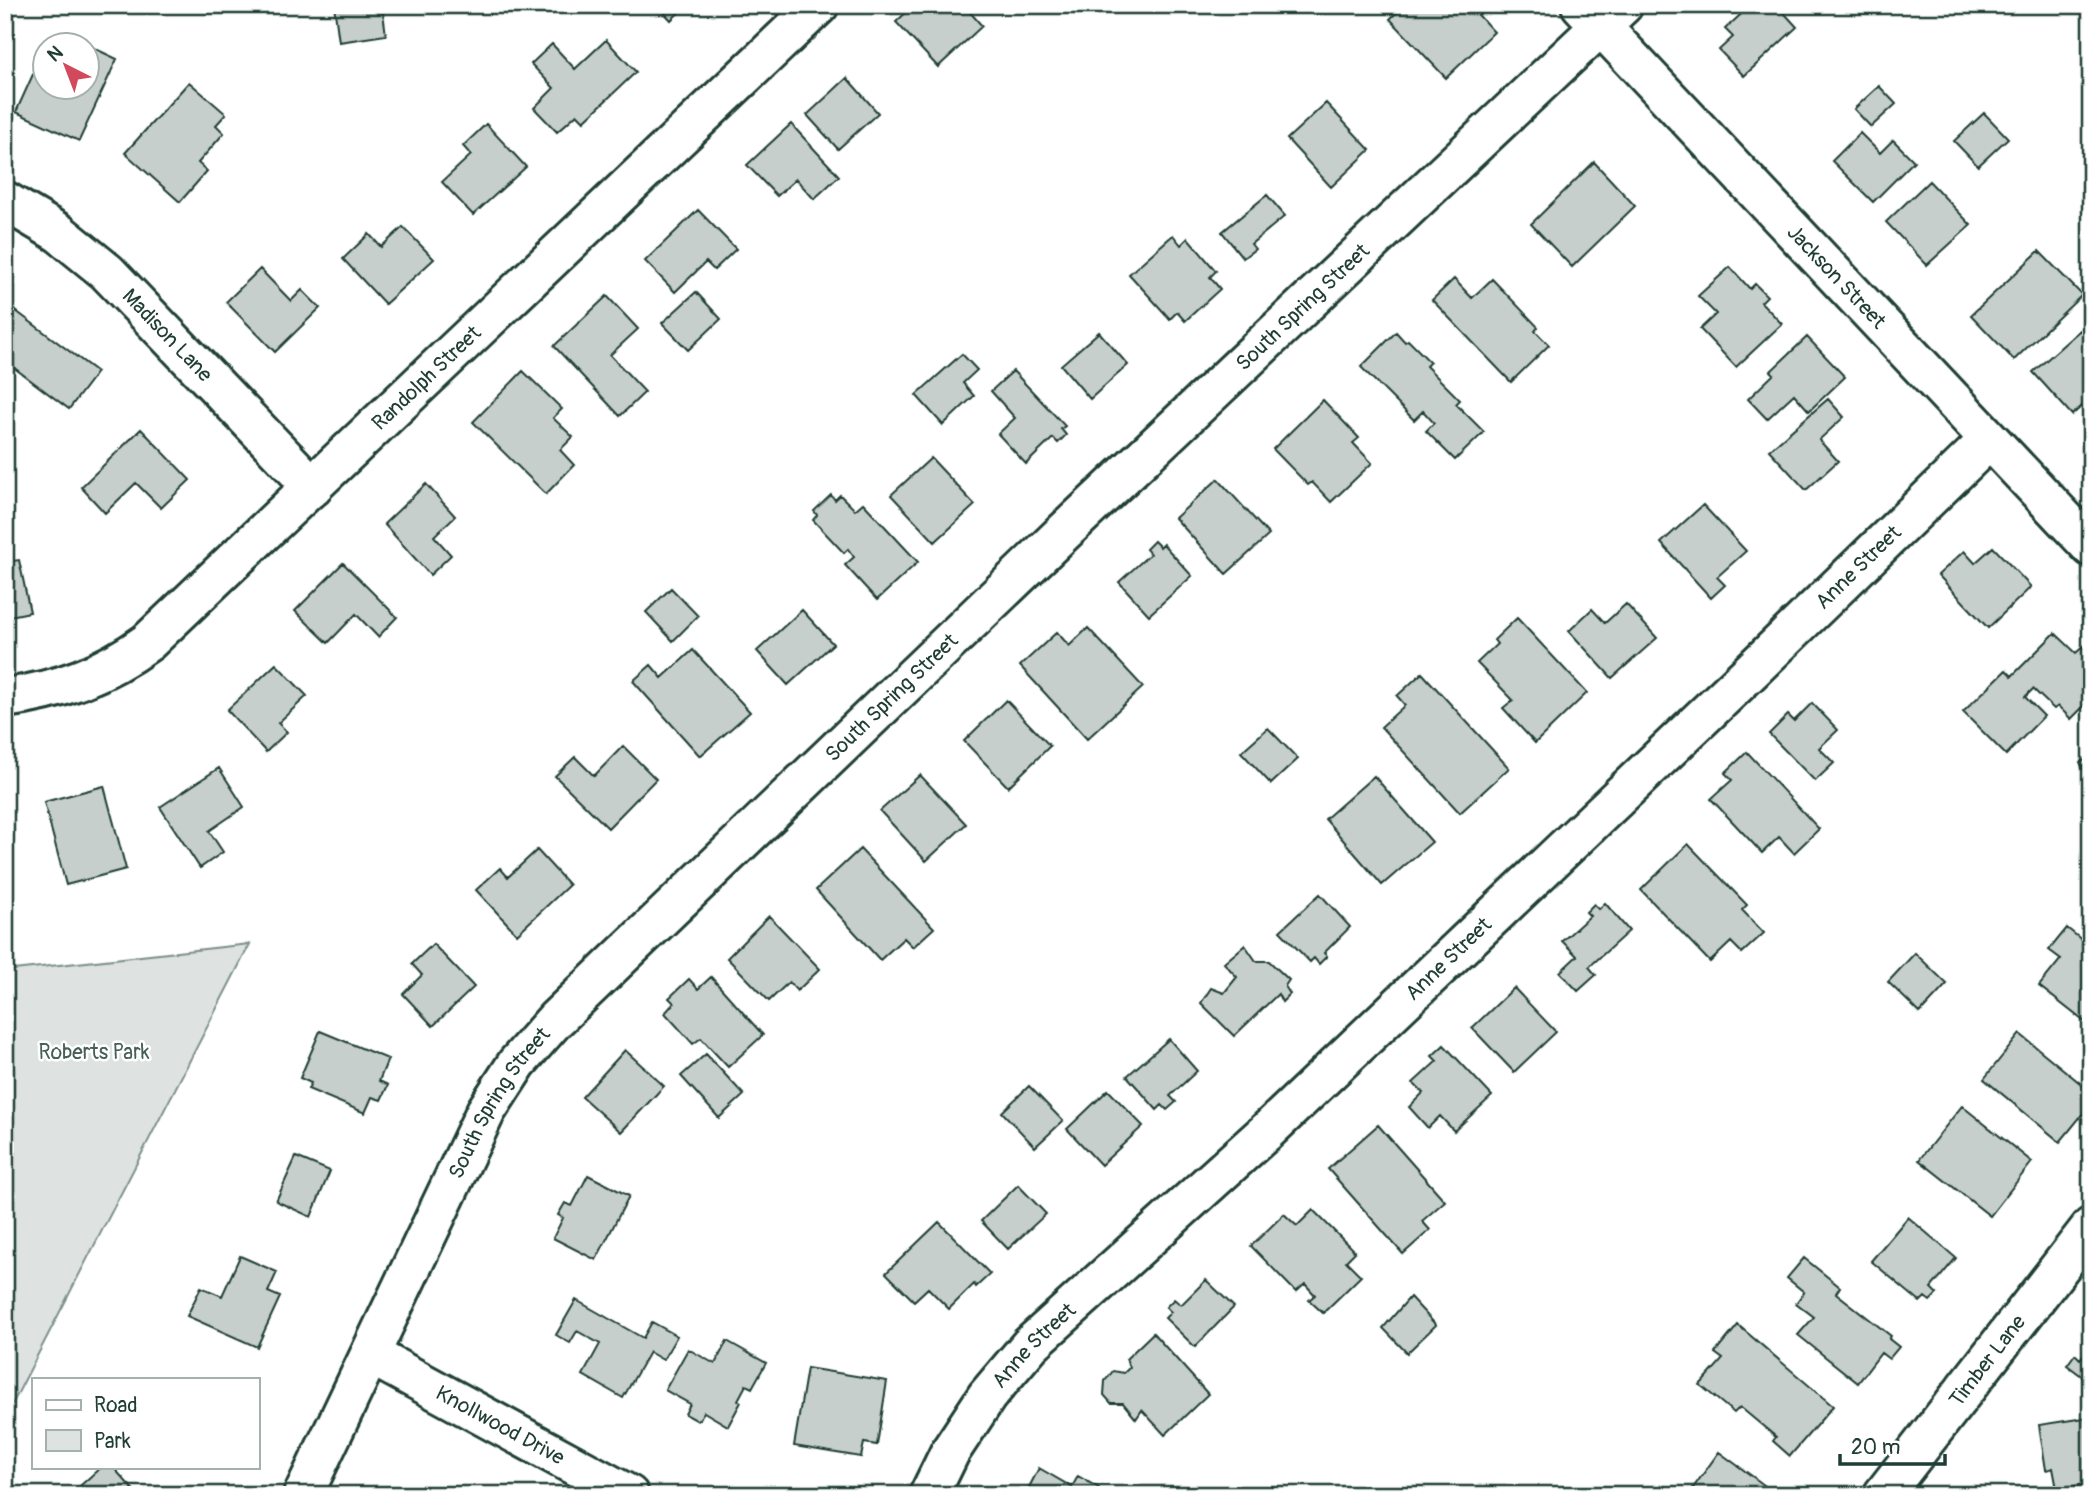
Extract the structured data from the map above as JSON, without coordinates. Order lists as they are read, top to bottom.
{
  "streets": {
    "street": [
      "Jackson Street",
      "South Spring Street",
      "Madison Lane",
      "Randolph Street",
      "Anne Street",
      "Timber Lane",
      "Knollwood Drive"
    ]
  },
  "crossings": [
    ["Jackson Street", "South Spring Street"],
    ["Jackson Street", "Anne Street"],
    ["South Spring Street", "Knollwood Drive"],
    ["Madison Lane", "Randolph Street"]
  ],
  "parks": ["Roberts Park"],
  "legend": ["Road", "Park"],
  "scale_bar": "20 m",
  "north": "top left"
}
